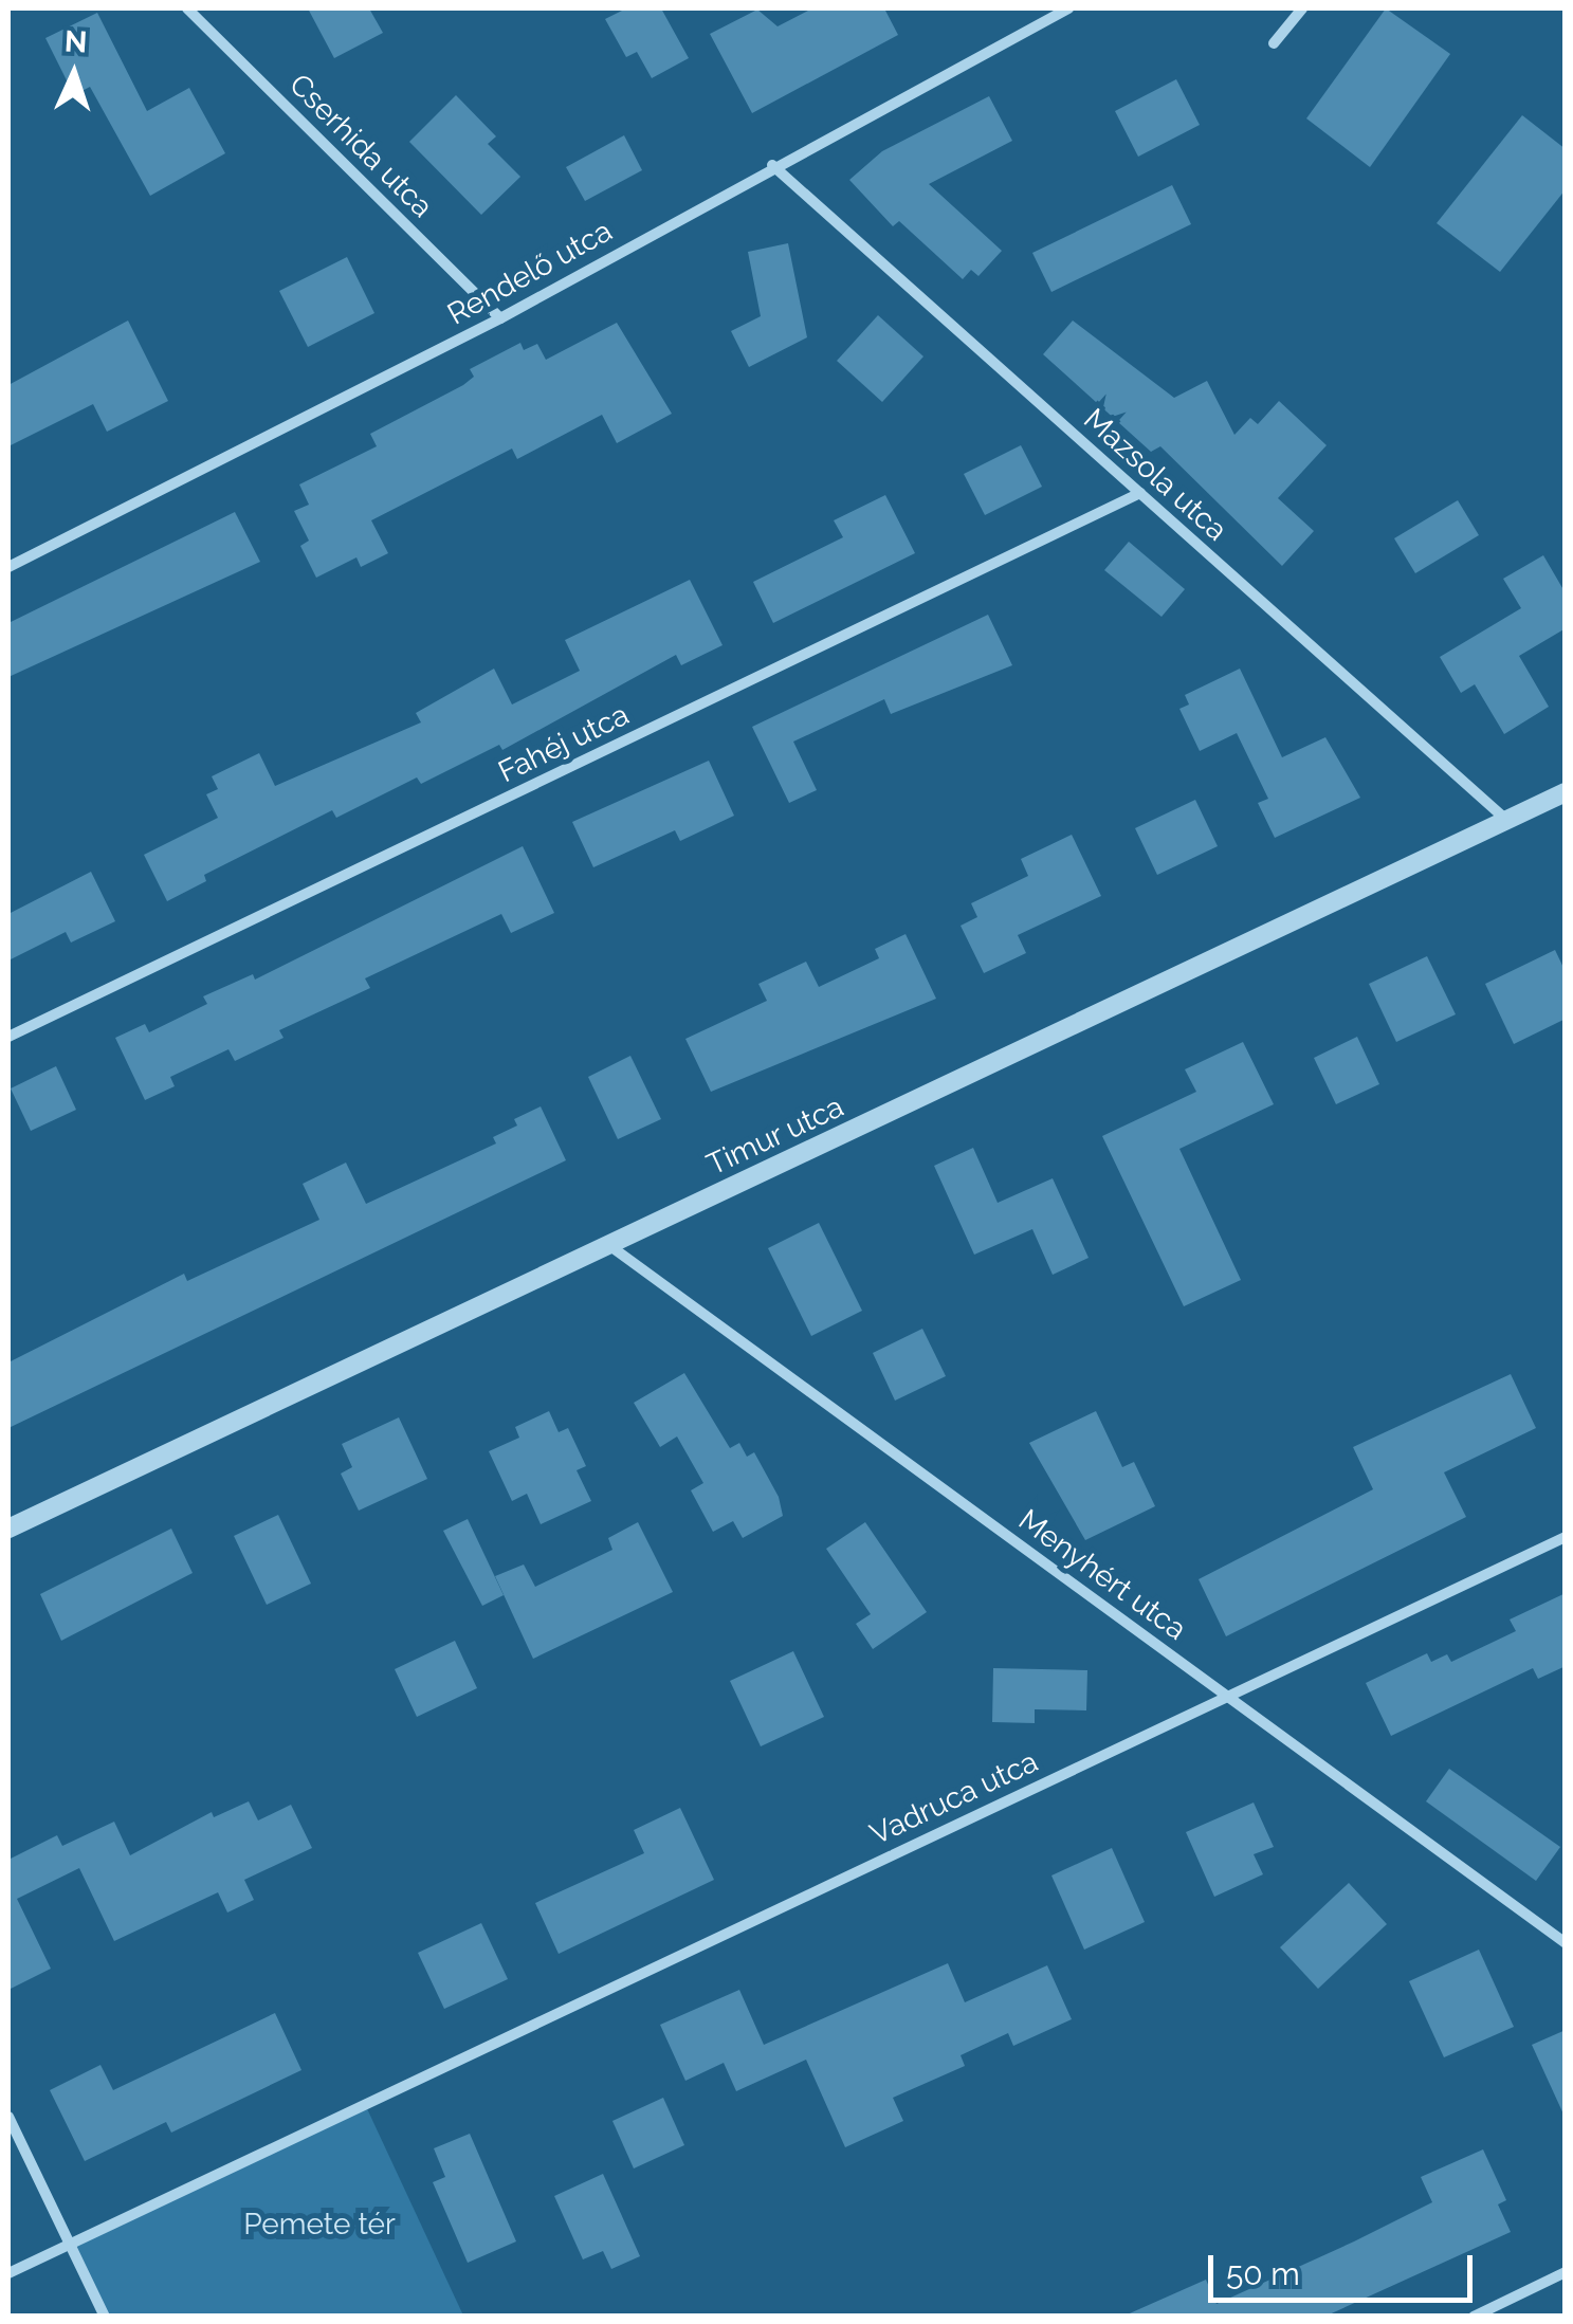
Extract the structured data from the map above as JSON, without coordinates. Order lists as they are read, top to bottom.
{
  "streets": {
    "street": [
      "Cserhida utca",
      "Rendelő utca",
      "Mazsola utca",
      "Fahéj utca",
      "Timur utca",
      "Menyhért utca",
      "Vadruca utca"
    ]
  },
  "crossings": [
    ["Cserhida utca", "Rendelő utca"],
    ["Rendelő utca", "Mazsola utca"],
    ["Mazsola utca", "Fahéj utca"],
    ["Mazsola utca", "Timur utca"],
    ["Timur utca", "Menyhért utca"],
    ["Menyhért utca", "Vadruca utca"]
  ],
  "parks": ["Pemete tér"],
  "scale_bar": "50 m",
  "north": "top"
}
